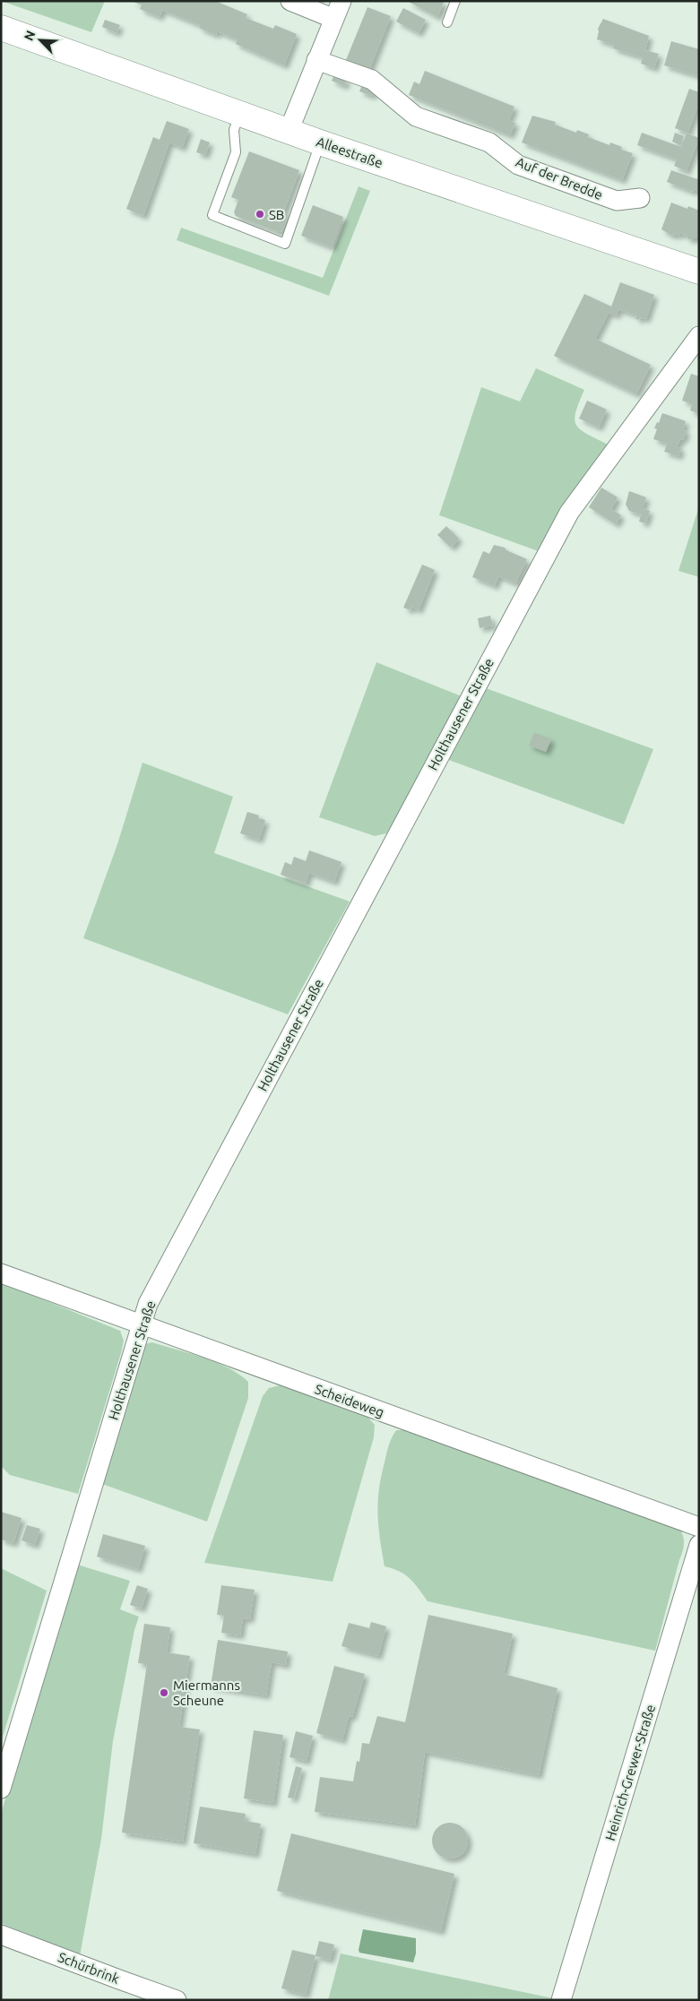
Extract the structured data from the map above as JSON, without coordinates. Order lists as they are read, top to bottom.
{
  "streets": {
    "main road": ["Alleestraße"],
    "street": [
      "Auf der Bredde",
      "Holthausener Straße",
      "Scheideweg",
      "Heinrich-Grewer-Straße",
      "Schürbrink"
    ]
  },
  "crossings": [
    ["Holthausener Straße", "Scheideweg"]
  ],
  "places": ["SB", "Miermanns Scheune"],
  "north": "top left"
}
